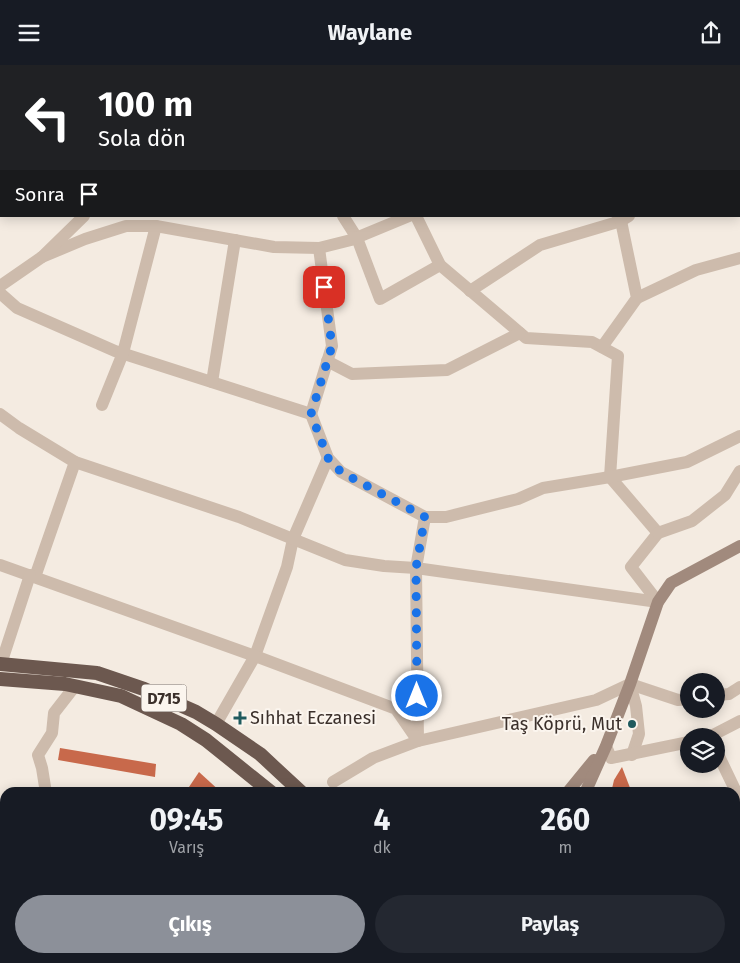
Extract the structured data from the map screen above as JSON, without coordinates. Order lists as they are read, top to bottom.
{
  "streets": {
    "highway": ["D715"]
  },
  "places": {
    "health": ["Sıhhat Eczanesi"],
    "other": ["Taş Köprü, Mut"]
  },
  "page": {
    "header": "Waylane",
    "turn": ["100 m", "Sola dön"],
    "then": "Sonra",
    "eta": [
      "09:45",
      "Varış",
      "4",
      "dk",
      "260",
      "m"
    ],
    "buttons": ["Çıkış", "Paylaş"]
  }
}
